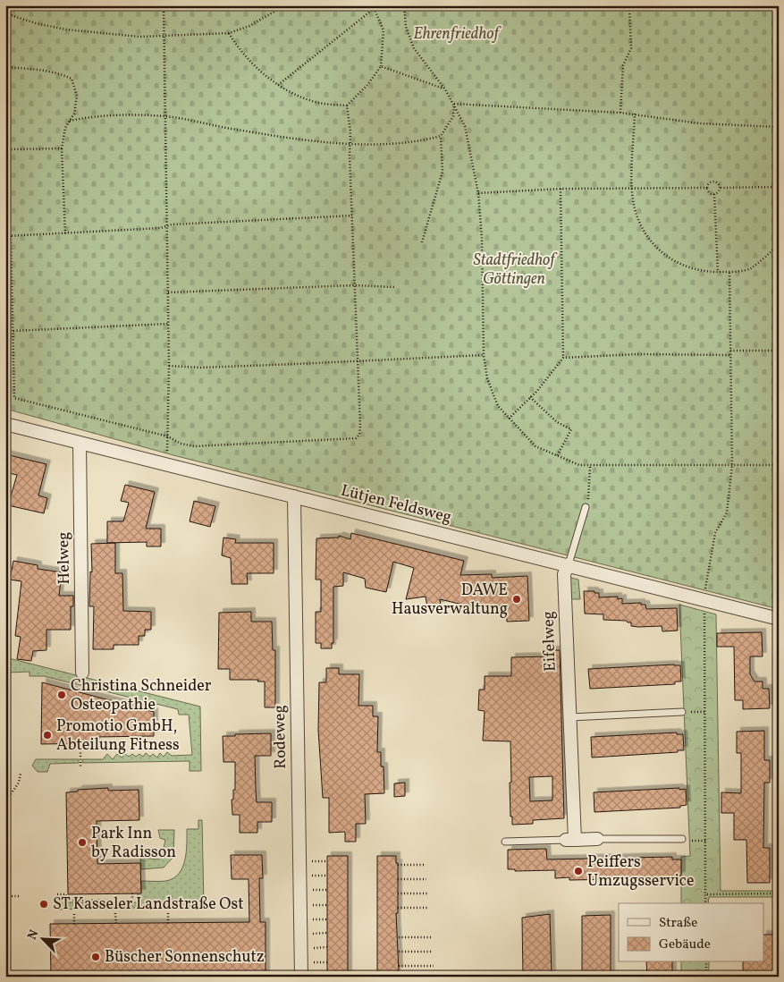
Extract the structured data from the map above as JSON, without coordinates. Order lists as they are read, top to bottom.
{
  "streets": {
    "street": [
      "Lütjen Feldsweg",
      "Helweg",
      "Eifelweg",
      "Rodeweg"
    ]
  },
  "crossings": [
    ["Lütjen Feldsweg", "Helweg"],
    ["Lütjen Feldsweg", "Eifelweg"],
    ["Lütjen Feldsweg", "Rodeweg"]
  ],
  "parks": ["Ehrenfriedhof", "Stadtfriedhof Göttingen"],
  "places": [
    "DAWE Hausverwaltung",
    "Christina Schneider Osteopathie",
    "Promotio GmbH, Abteilung Fitness",
    "Park Inn by Radisson",
    "Peiffers Umzugsservice",
    "ST Kasseler Landstraße Ost",
    "Büscher Sonnenschutz"
  ],
  "legend": ["Straße", "Gebäude"],
  "north": "top left"
}
